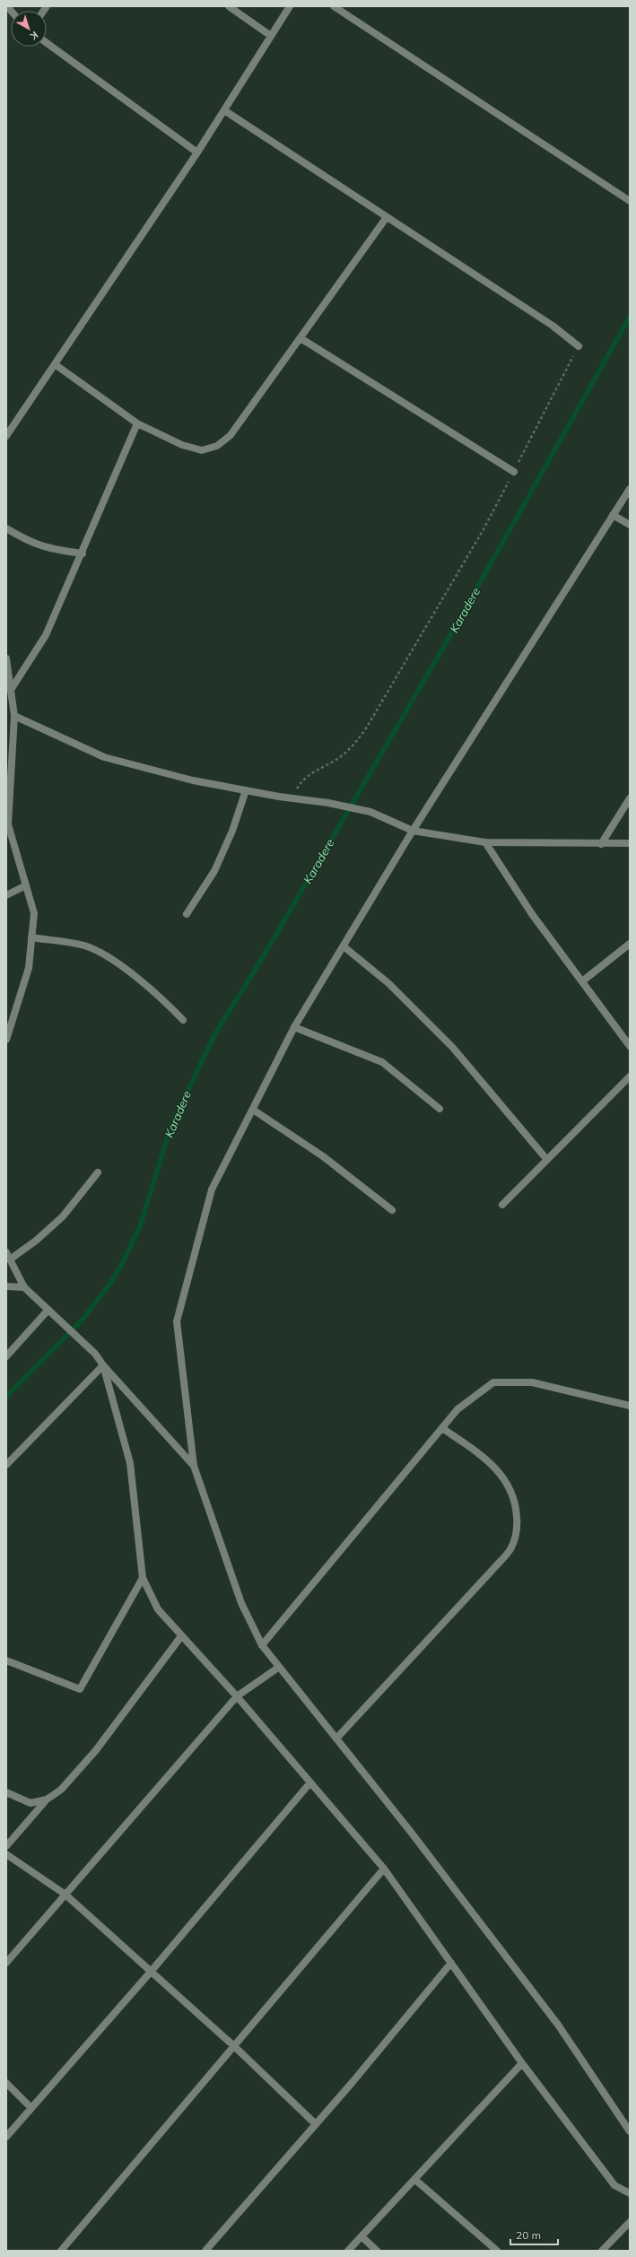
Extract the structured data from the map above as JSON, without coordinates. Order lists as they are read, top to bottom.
{
  "water": ["Karadere"],
  "scale_bar": "20 m",
  "north": "bottom right"
}
